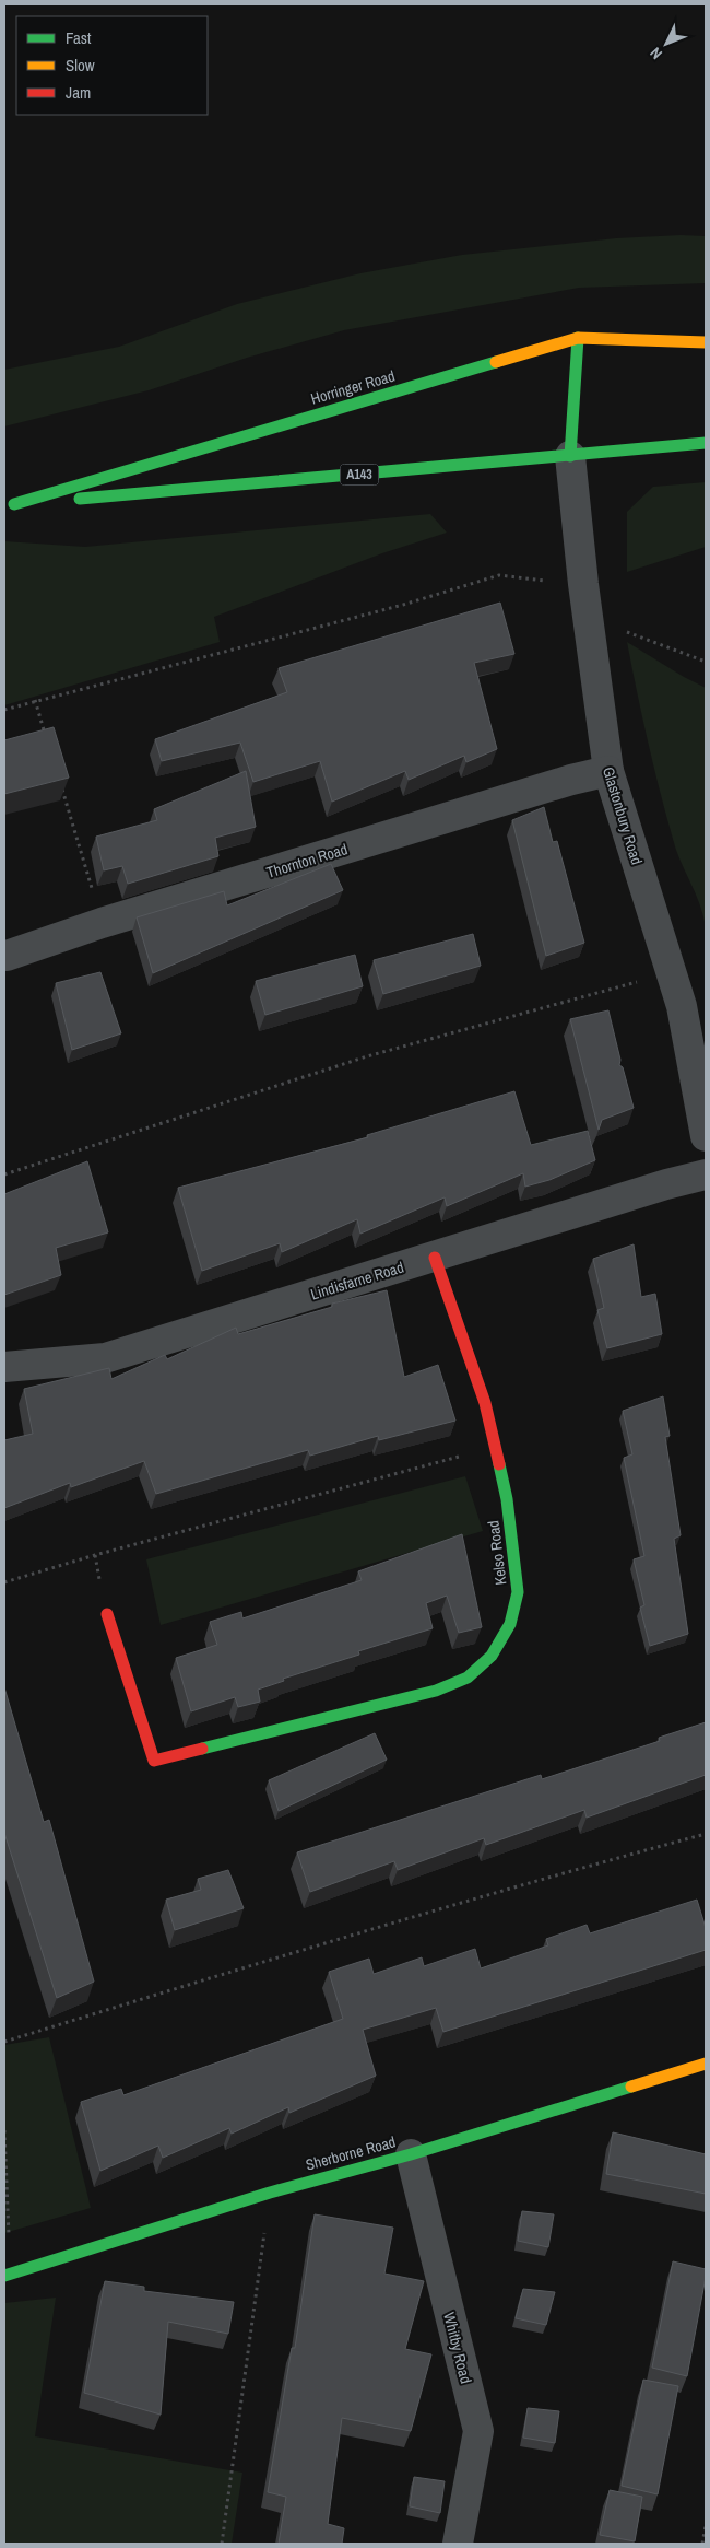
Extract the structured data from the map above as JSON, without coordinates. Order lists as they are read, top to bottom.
{
  "streets": {
    "street": [
      "Horringer Road",
      "A143",
      "Glastonbury Road",
      "Thornton Road",
      "Lindisfarne Road",
      "Kelso Road",
      "Sherborne Road",
      "Whitby Road"
    ]
  },
  "crossings": [
    ["Horringer Road", "Glastonbury Road"],
    ["Glastonbury Road", "Thornton Road"],
    ["Lindisfarne Road", "Kelso Road"],
    ["Sherborne Road", "Whitby Road"]
  ],
  "legend": ["Fast", "Slow", "Jam"],
  "north": "bottom left"
}
